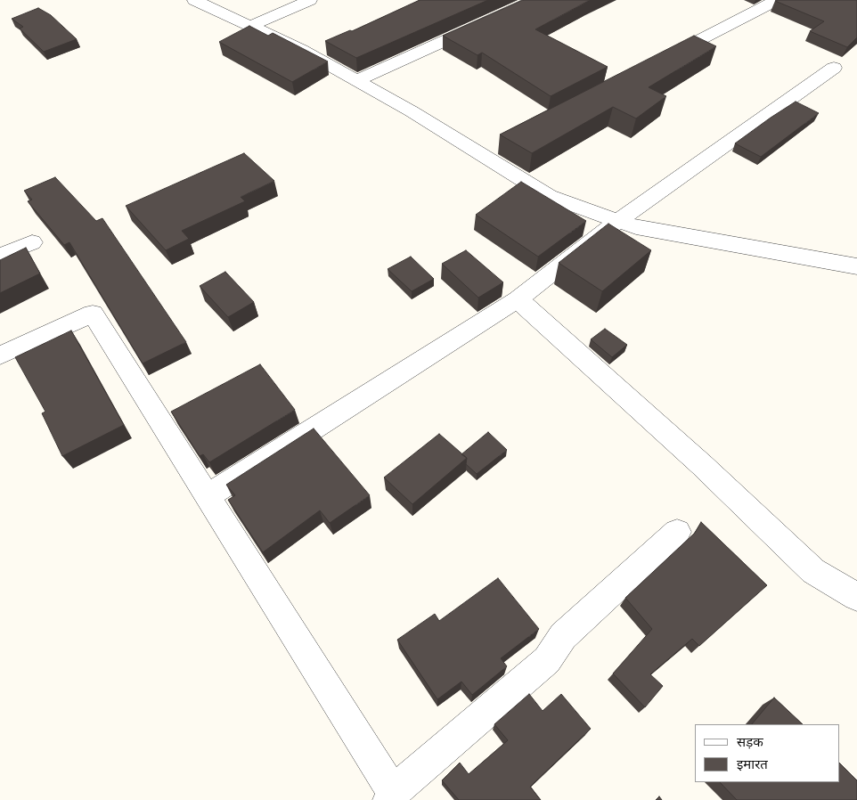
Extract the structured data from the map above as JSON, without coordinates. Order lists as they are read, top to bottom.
{
  "legend": ["सड़क", "इमारत"]
}
